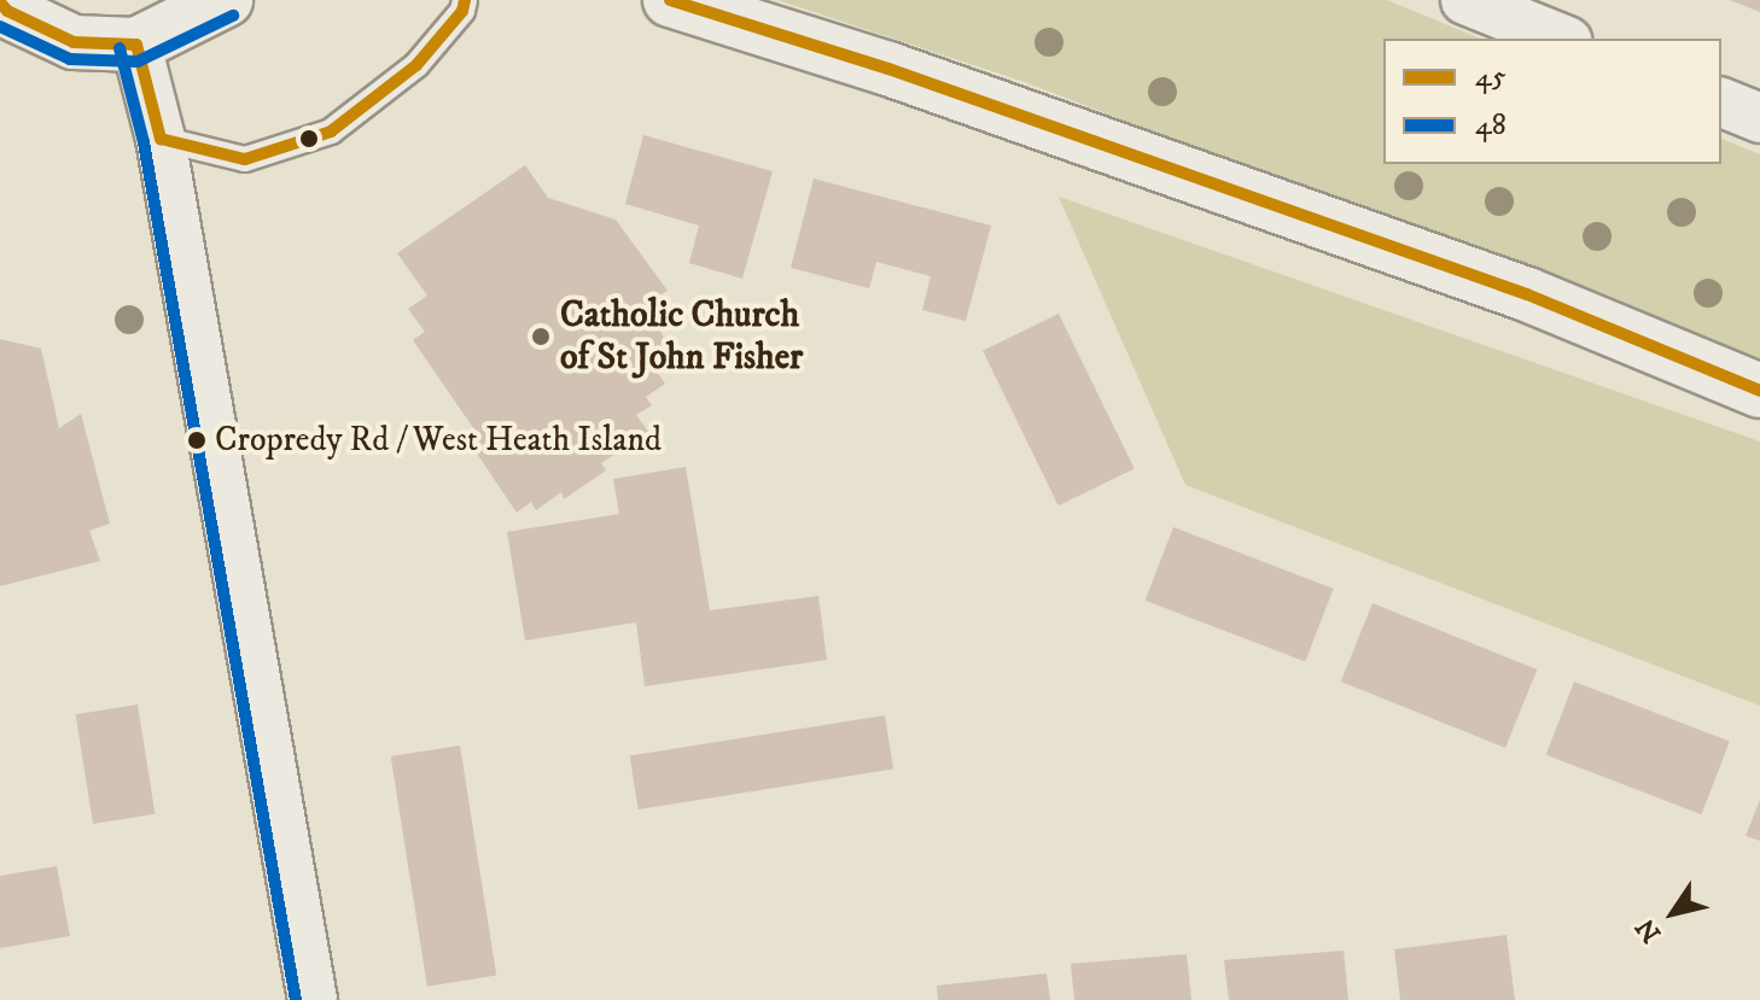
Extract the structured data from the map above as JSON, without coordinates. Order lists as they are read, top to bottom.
{
  "places": ["Catholic Church of St John Fisher", "Cropredy Rd / West Heath Island"],
  "lines": ["transit line 45", "transit line 48"],
  "legend": ["45", "48"],
  "north": "bottom left"
}
